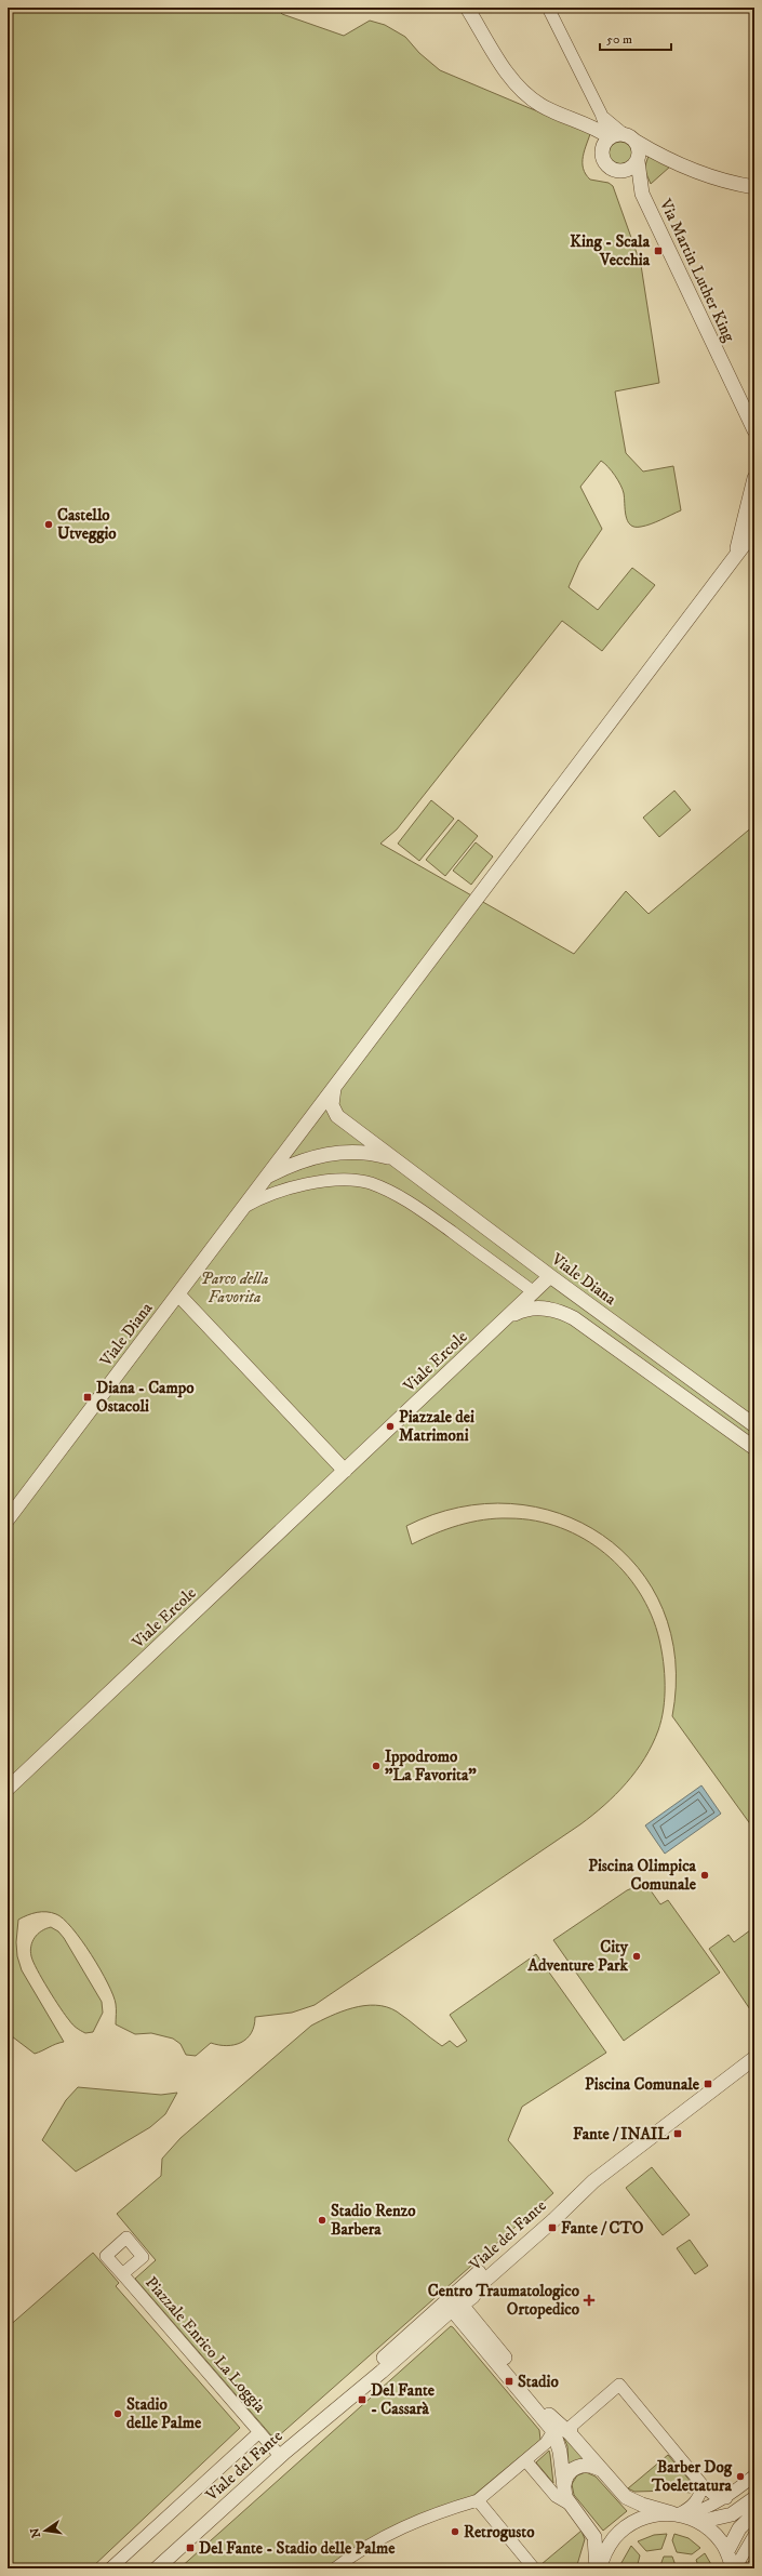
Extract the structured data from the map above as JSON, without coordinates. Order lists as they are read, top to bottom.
{
  "streets": {
    "street": [
      "Via Martin Luther King",
      "Viale Diana",
      "Viale Ercole",
      "Viale del Fante",
      "Piazzale Enrico La Loggia"
    ]
  },
  "crossings": [
    ["Viale Diana", "Viale Ercole"],
    ["Viale del Fante", "Piazzale Enrico La Loggia"]
  ],
  "parks": ["Parco della Favorita"],
  "places": {
    "transit": [
      "King - Scala Vecchia",
      "Diana - Campo Ostacoli",
      "Piscina Comunale",
      "Fante / INAIL",
      "Fante / CTO",
      "Stadio",
      "Del Fante - Cassarà",
      "Del Fante - Stadio delle Palme"
    ],
    "other": [
      "Castello Utveggio",
      "Piazzale dei Matrimoni",
      "Ippodromo \"La Favorita\"",
      "Piscina Olimpica Comunale",
      "City Adventure Park",
      "Stadio Renzo Barbera",
      "Stadio delle Palme",
      "Barber Dog Toelettatura",
      "Retrogusto"
    ],
    "health": ["Centro Traumatologico Ortopedico"]
  },
  "scale_bar": "50 m",
  "north": "left"
}
